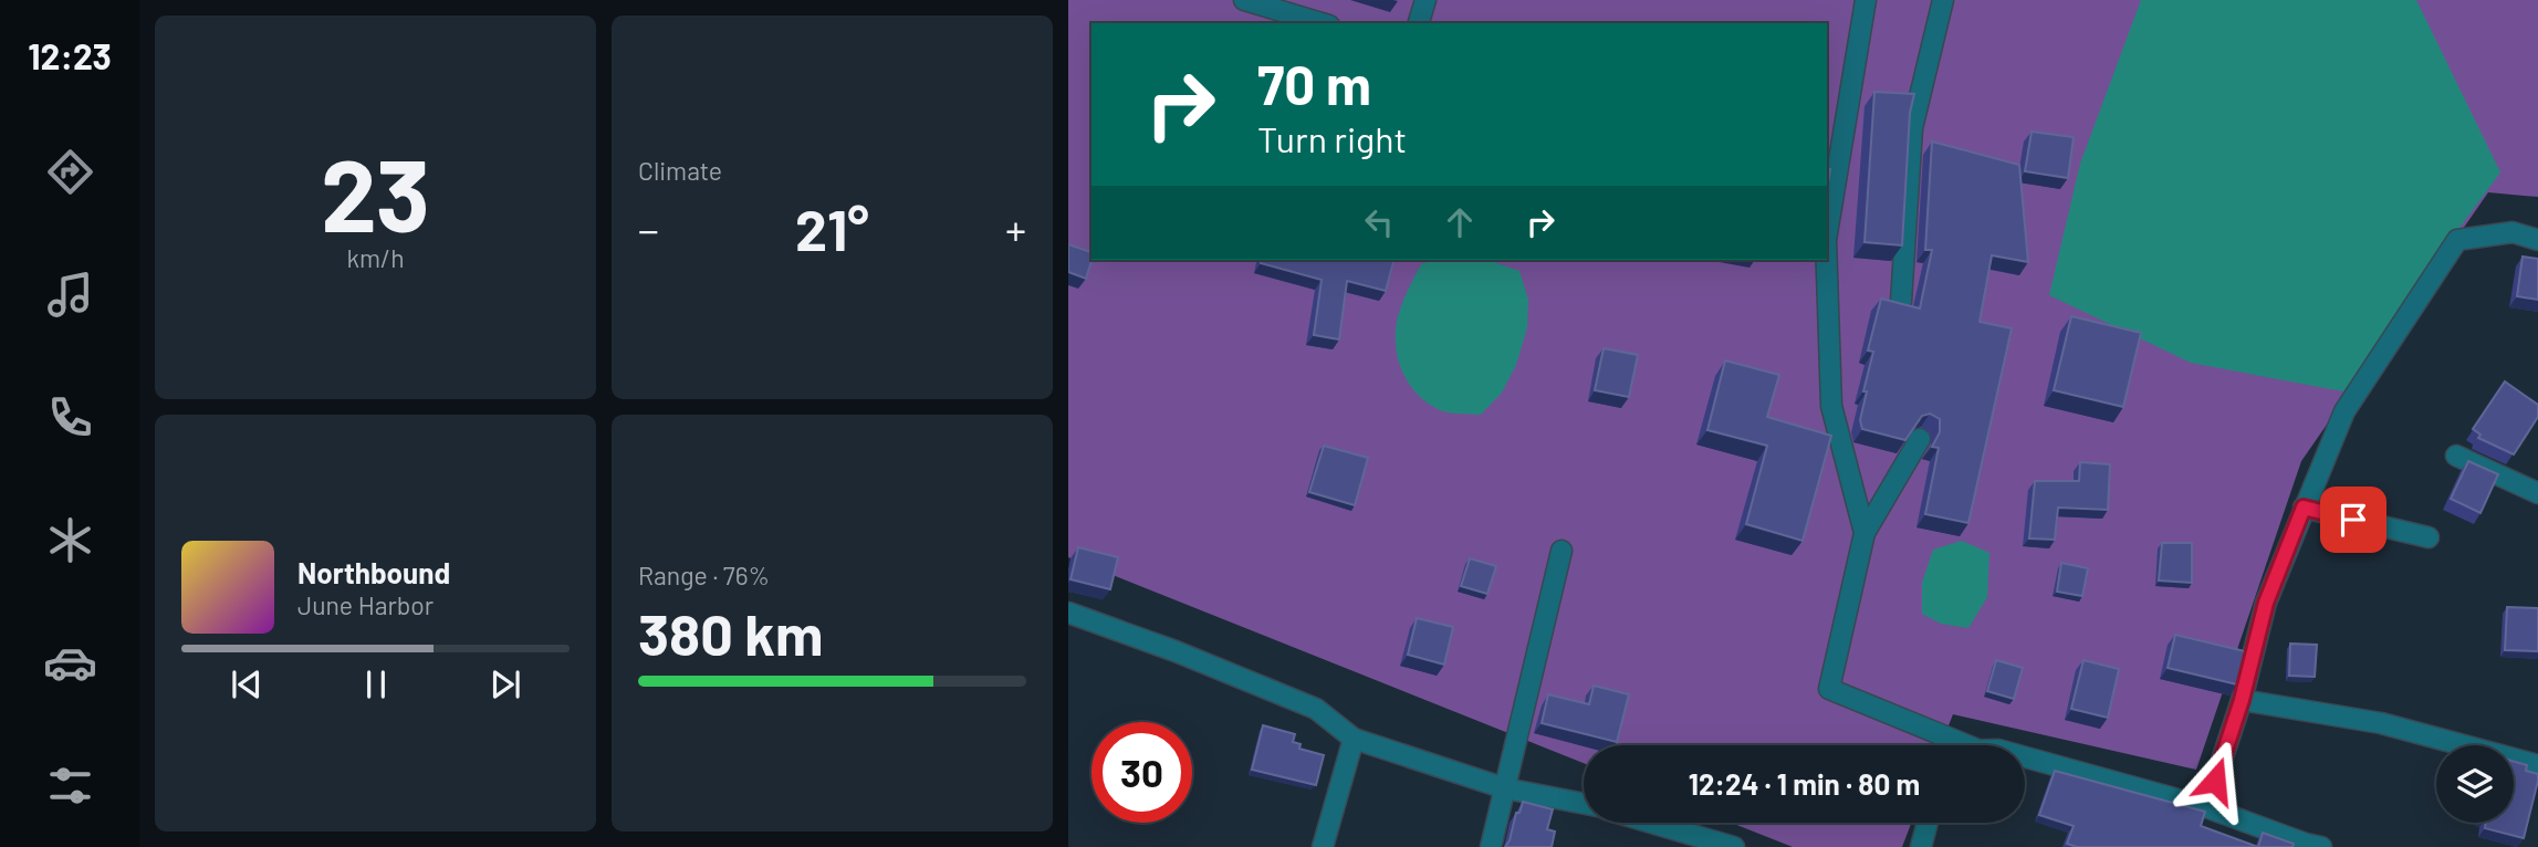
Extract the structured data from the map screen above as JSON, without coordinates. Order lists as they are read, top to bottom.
{
  "page": {
    "tabs": "12:23",
    "tile": [
      ["23", "km/h"],
      "Climate",
      ["Range · 76%", "380 km"]
    ],
    "turn": ["70 m", "Turn right"],
    "heat": ["−", "21°", "+"],
    "song": ["Northbound", "June Harbor"],
    "limit": "30",
    "trip": "12:24 · 1 min · 80 m"
  }
}
